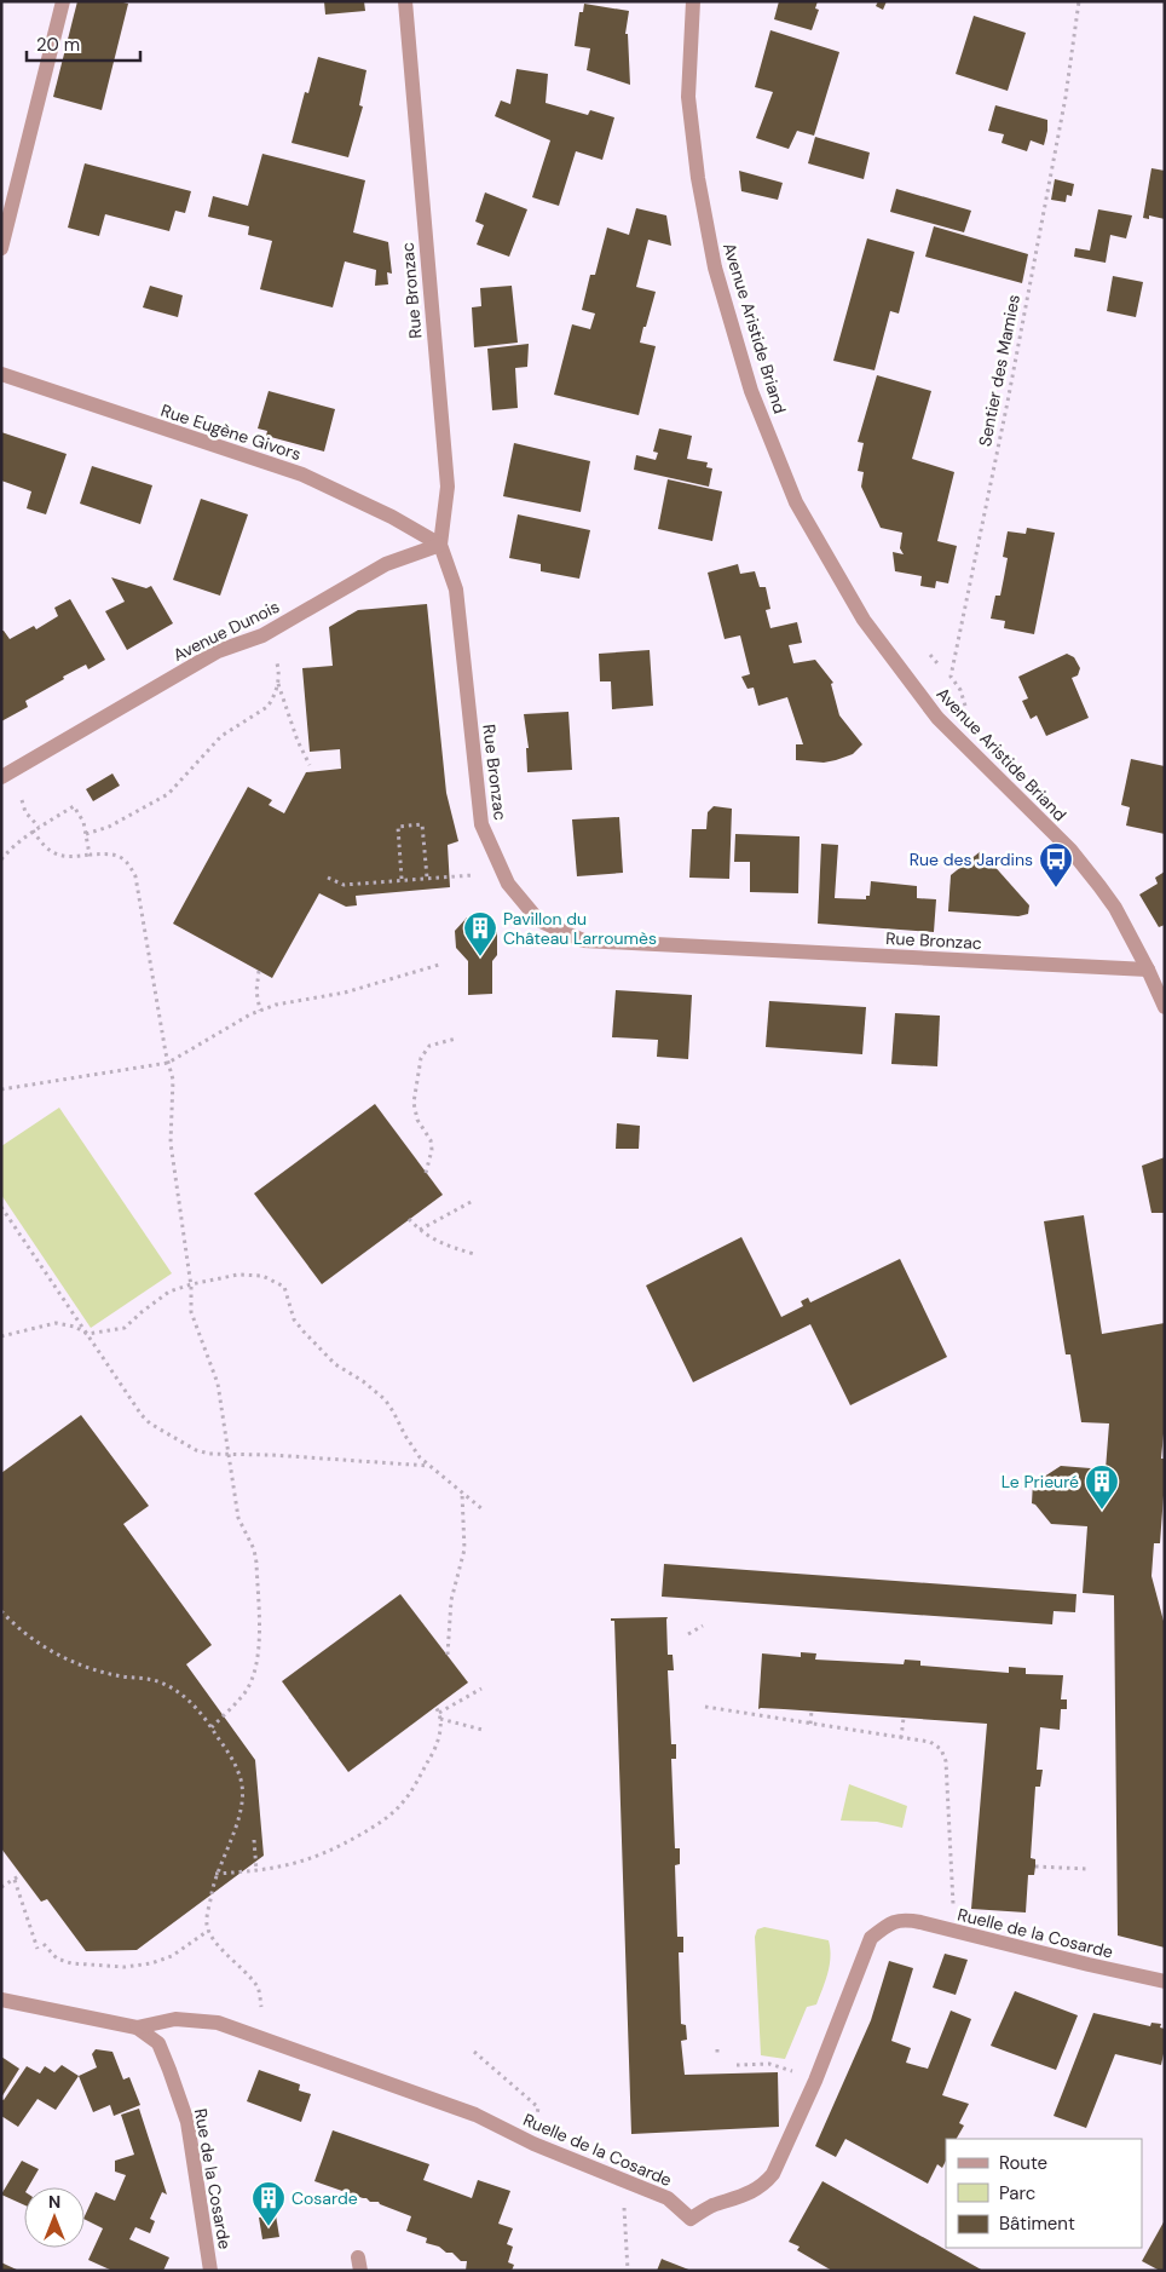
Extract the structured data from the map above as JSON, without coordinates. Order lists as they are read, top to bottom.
{
  "streets": {
    "street": [
      "Rue Bronzac",
      "Avenue Aristide Briand",
      "Rue Eugène Givors",
      "Avenue Dunois",
      "Ruelle de la Cosarde",
      "Rue de la Cosarde"
    ],
    "path": ["Sentier des Mamies"]
  },
  "crossings": [
    ["Rue Bronzac", "Avenue Aristide Briand"],
    ["Rue Bronzac", "Rue Eugène Givors"],
    ["Rue Bronzac", "Avenue Dunois"],
    ["Avenue Aristide Briand", "Sentier des Mamies"],
    ["Rue Eugène Givors", "Avenue Dunois"],
    ["Ruelle de la Cosarde", "Rue de la Cosarde"]
  ],
  "places": {
    "bus stop": ["Rue des Jardins"],
    "building": ["Pavillon du Château Larroumès", "Le Prieuré", "Cosarde"]
  },
  "legend": ["Route", "Parc", "Bâtiment"],
  "scale_bar": "20 m",
  "north": "top"
}
